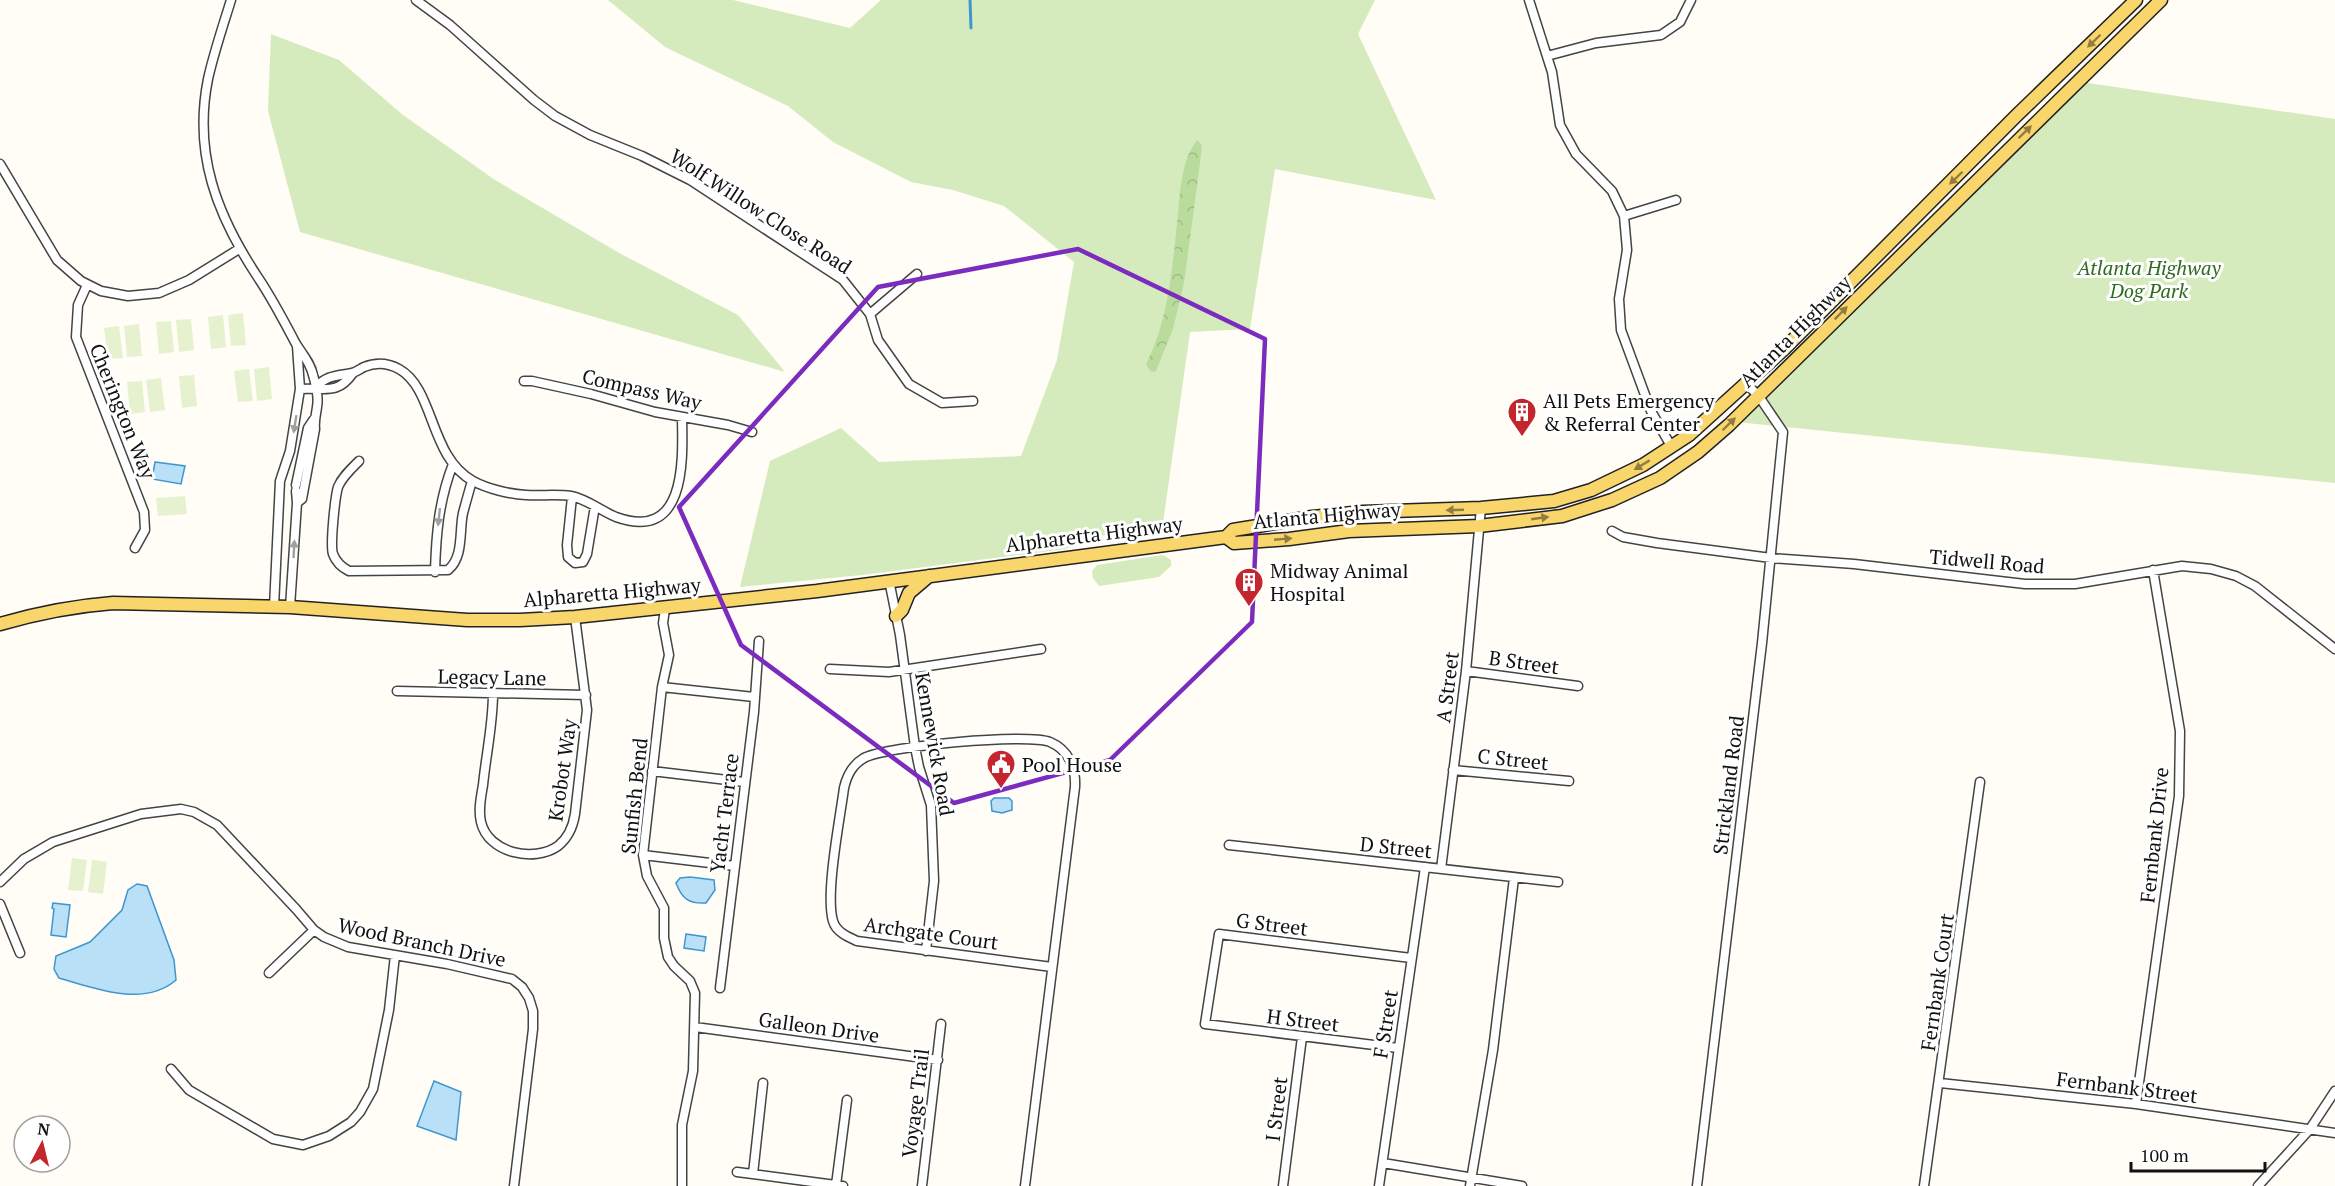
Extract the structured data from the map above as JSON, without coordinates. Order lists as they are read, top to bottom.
{
  "streets": {
    "main road": ["Atlanta Highway", "Alpharetta Highway"],
    "street": [
      "Wolf Willow Close Road",
      "Compass Way",
      "Cherington Way",
      "Tidwell Road",
      "B Street",
      "Legacy Lane",
      "A Street",
      "Kennewick Road",
      "C Street",
      "Krobot Way",
      "Strickland Road",
      "Sunfish Bend",
      "Yacht Terrace",
      "Fernbank Drive",
      "D Street",
      "G Street",
      "Archgate Court",
      "Wood Branch Drive",
      "Fernbank Court",
      "H Street",
      "F Street",
      "Galleon Drive",
      "Fernbank Street",
      "Voyage Trail",
      "I Street"
    ]
  },
  "crossings": [
    ["Atlanta Highway", "Alpharetta Highway"],
    ["Atlanta Highway", "A Street"],
    ["Atlanta Highway", "Strickland Road"],
    ["Alpharetta Highway", "Kennewick Road"],
    ["Alpharetta Highway", "Krobot Way"],
    ["Alpharetta Highway", "Sunfish Bend"],
    ["Tidwell Road", "Strickland Road"],
    ["Tidwell Road", "Fernbank Drive"],
    ["B Street", "A Street"],
    ["Legacy Lane", "Krobot Way"],
    ["A Street", "C Street"],
    ["A Street", "D Street"],
    ["Kennewick Road", "Archgate Court"],
    ["Sunfish Bend", "Galleon Drive"],
    ["Fernbank Drive", "Fernbank Street"],
    ["D Street", "F Street"],
    ["G Street", "H Street"],
    ["G Street", "F Street"],
    ["Fernbank Court", "Fernbank Street"],
    ["H Street", "F Street"],
    ["H Street", "I Street"],
    ["Galleon Drive", "Voyage Trail"]
  ],
  "parks": ["Atlanta Highway Dog Park"],
  "places": {
    "building": ["All Pets Emergency & Referral Center", "Midway Animal Hospital"],
    "public building": ["Pool House"]
  },
  "scale_bar": "100 m",
  "north": "top"
}
